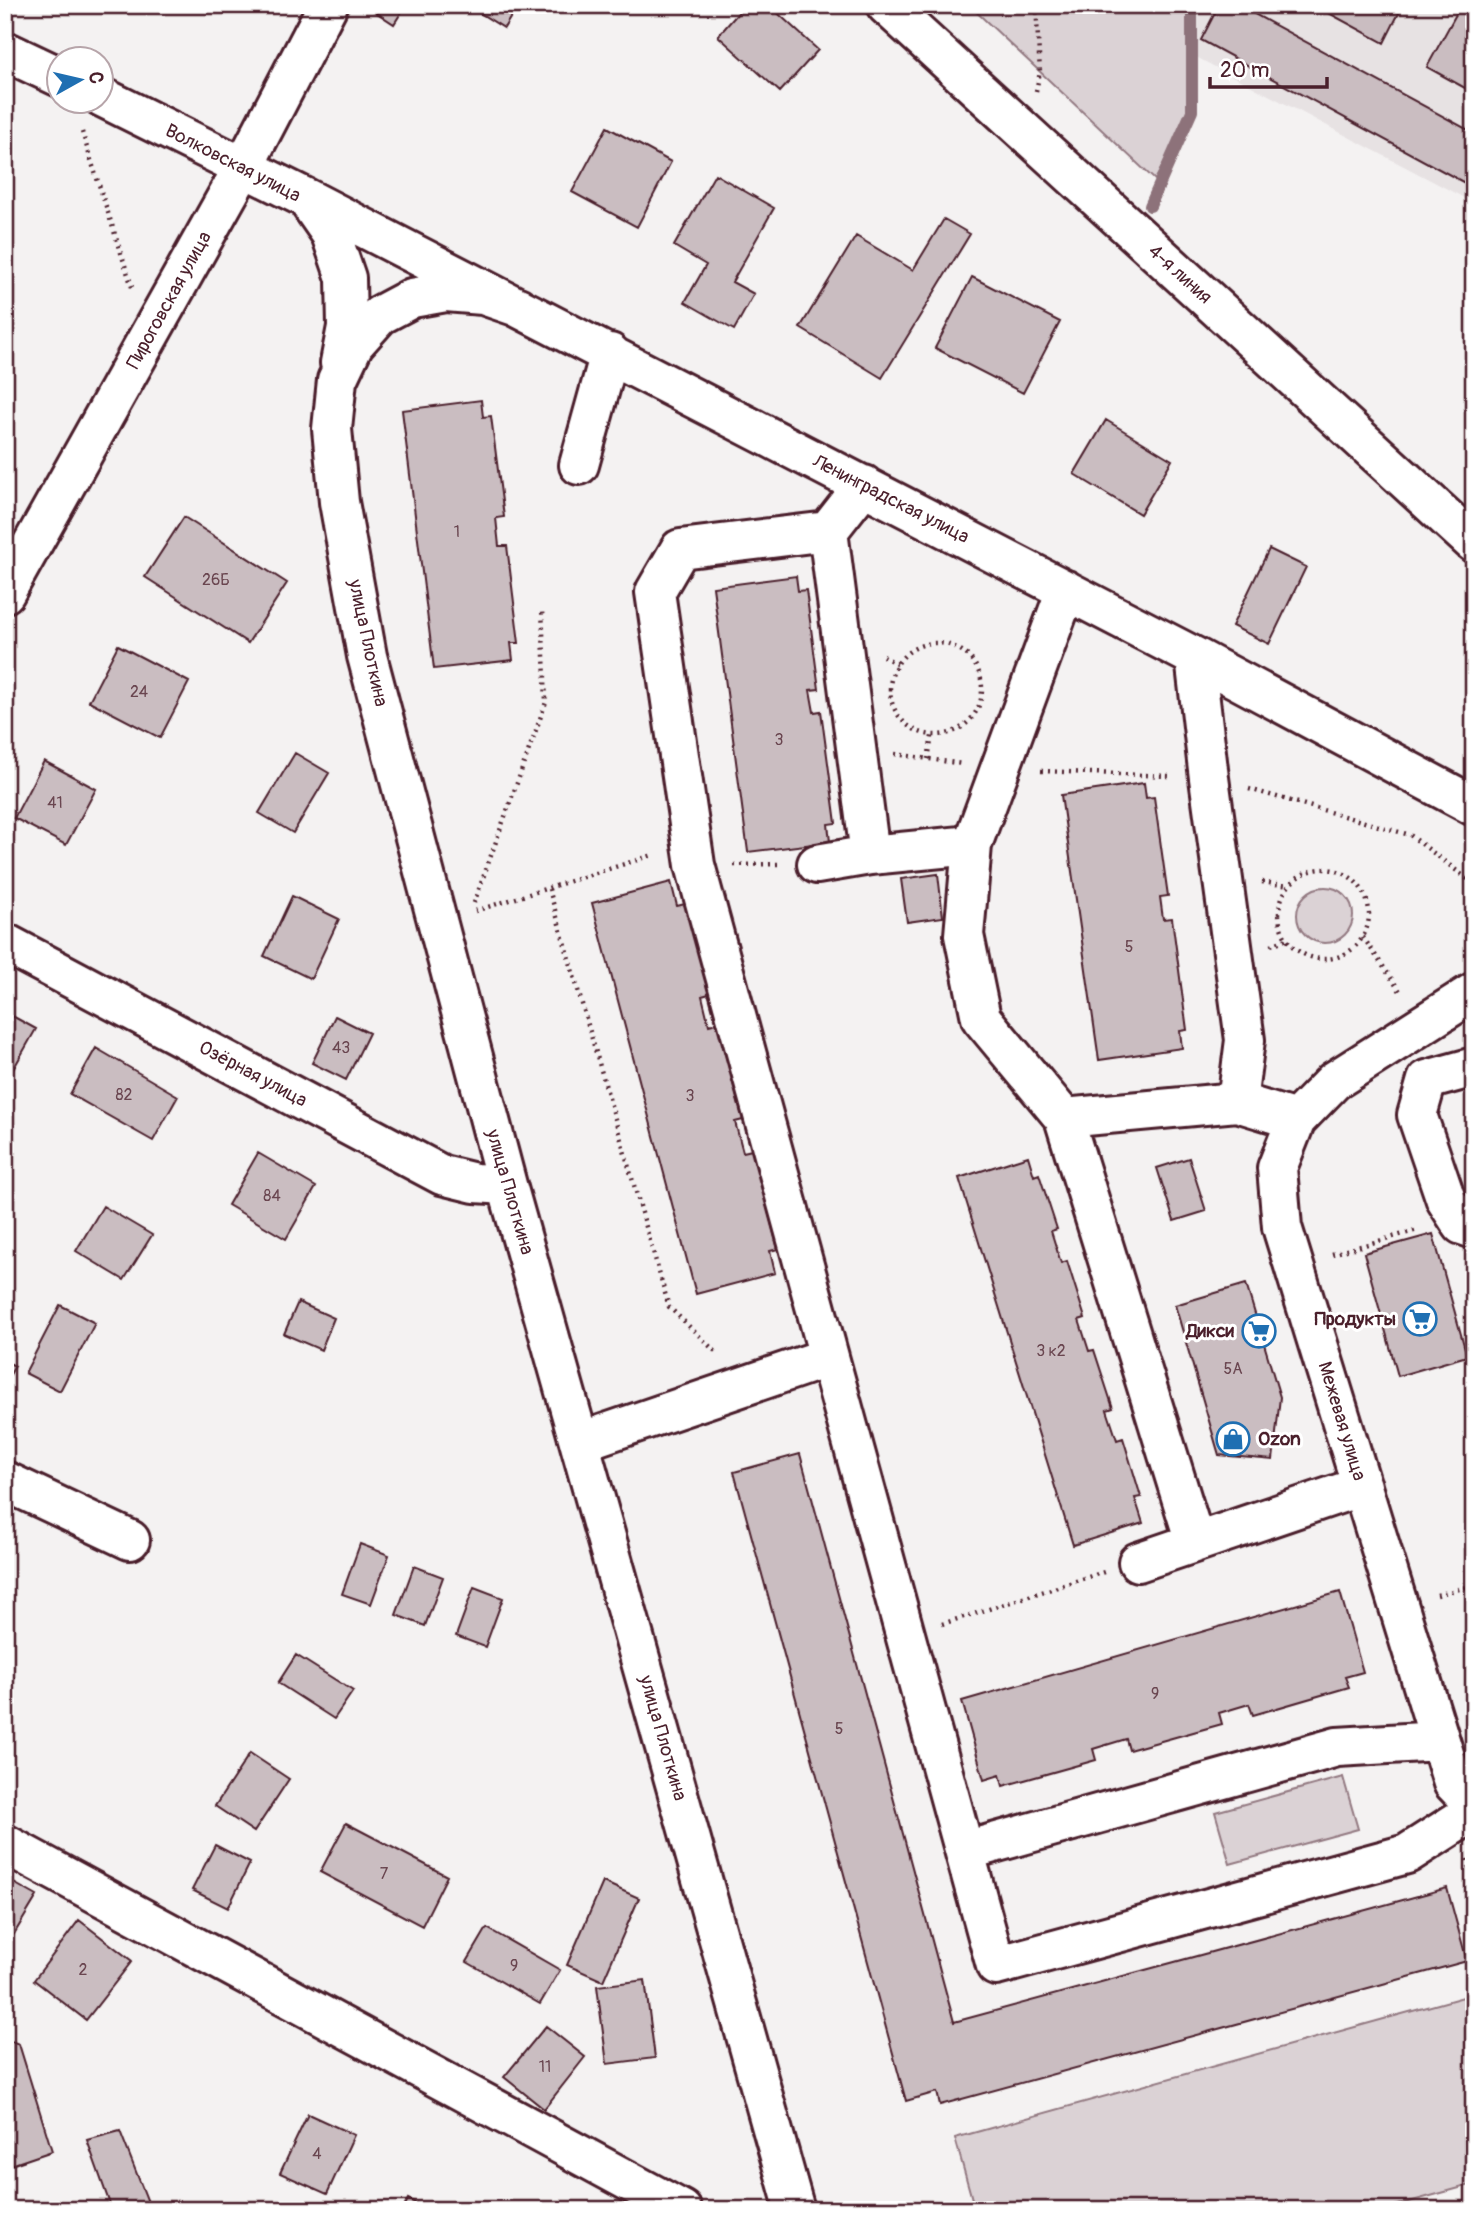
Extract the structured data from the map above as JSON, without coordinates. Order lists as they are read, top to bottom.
{
  "streets": {
    "street": [
      "Волковская улица",
      "4-я линия",
      "Пироговская улица",
      "Ленинградская улица",
      "улица Плоткина",
      "Озёрная улица",
      "Межевая улица"
    ]
  },
  "crossings": [
    ["Волковская улица", "Пироговская улица"],
    ["Волковская улица", "Ленинградская улица"],
    ["Волковская улица", "улица Плоткина"],
    ["Ленинградская улица", "улица Плоткина"],
    ["улица Плоткина", "Озёрная улица"]
  ],
  "places": {
    "supermarket": ["Продукты", "Дикси"],
    "shop": ["Ozon"]
  },
  "house_numbers": [
    "1",
    "26Б",
    "24",
    "3",
    "41",
    "5",
    "43",
    "82",
    "3",
    "84",
    "3 к2",
    "5А",
    "9",
    "5",
    "7",
    "9",
    "2",
    "11",
    "4"
  ],
  "scale_bar": "20 m",
  "north": "right"
}
